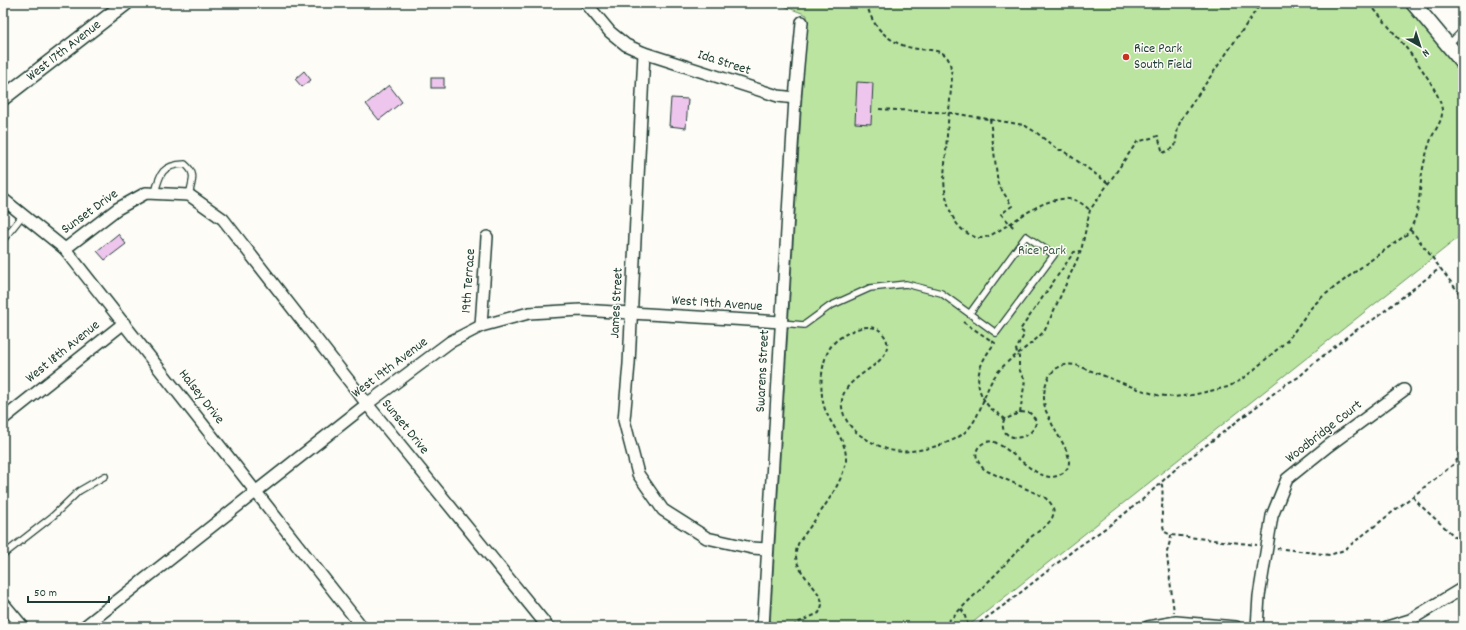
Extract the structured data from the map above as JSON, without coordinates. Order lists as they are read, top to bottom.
{
  "streets": {
    "street": [
      "West 17th Avenue",
      "Ida Street",
      "Sunset Drive",
      "19th Terrace",
      "James Street",
      "West 19th Avenue",
      "West 18th Avenue",
      "Swarens Street",
      "Halsey Drive",
      "Woodbridge Court"
    ]
  },
  "crossings": [
    ["Ida Street", "James Street"],
    ["Ida Street", "Swarens Street"],
    ["Sunset Drive", "West 19th Avenue"],
    ["Sunset Drive", "Halsey Drive"],
    ["19th Terrace", "West 19th Avenue"],
    ["James Street", "West 19th Avenue"],
    ["James Street", "Swarens Street"],
    ["West 19th Avenue", "Swarens Street"],
    ["West 19th Avenue", "Halsey Drive"],
    ["West 18th Avenue", "Halsey Drive"]
  ],
  "parks": ["Rice Park"],
  "places": ["Rice Park South Field"],
  "scale_bar": "50 m",
  "north": "bottom right"
}
